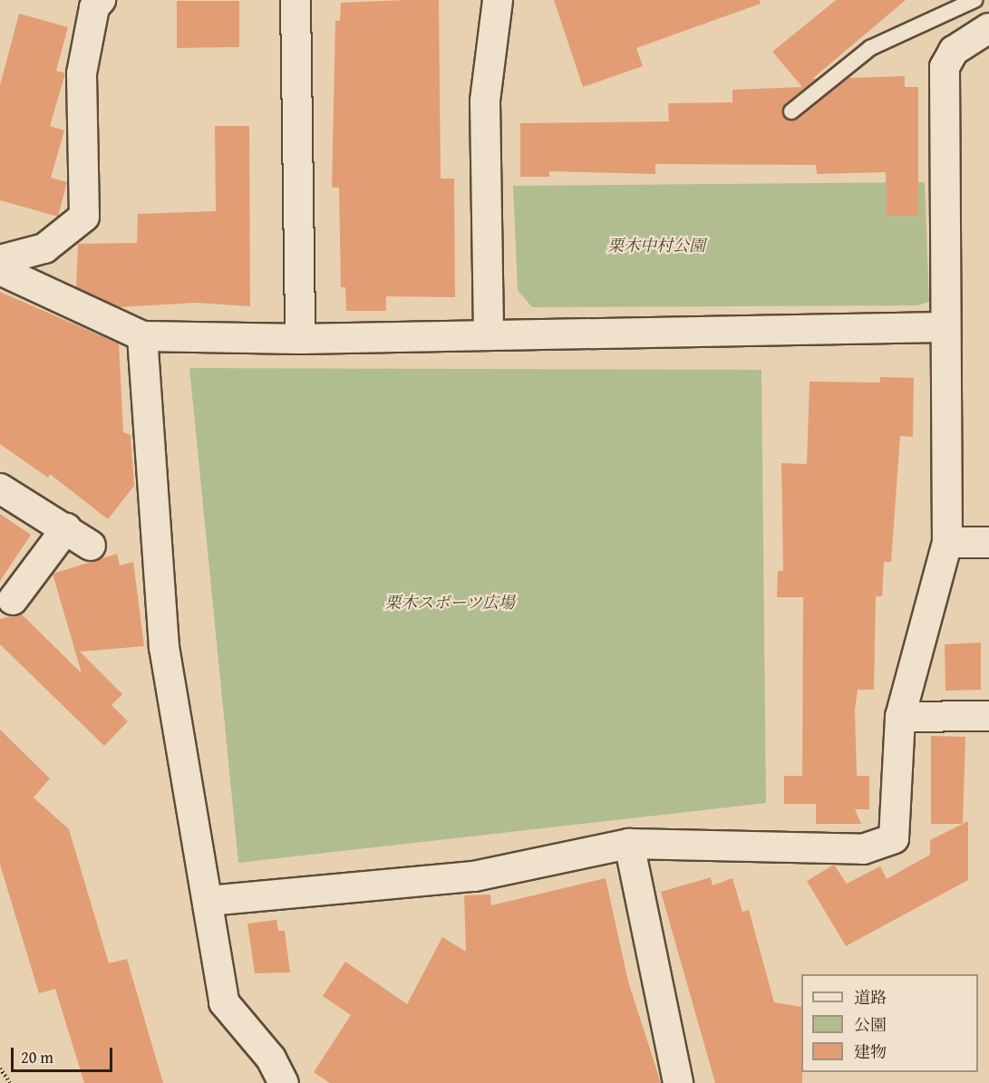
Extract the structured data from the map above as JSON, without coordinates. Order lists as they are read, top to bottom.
{
  "parks": ["栗木中村公園", "栗木スポーツ広場"],
  "legend": ["道路", "公園", "建物"],
  "scale_bar": "20 m"
}
